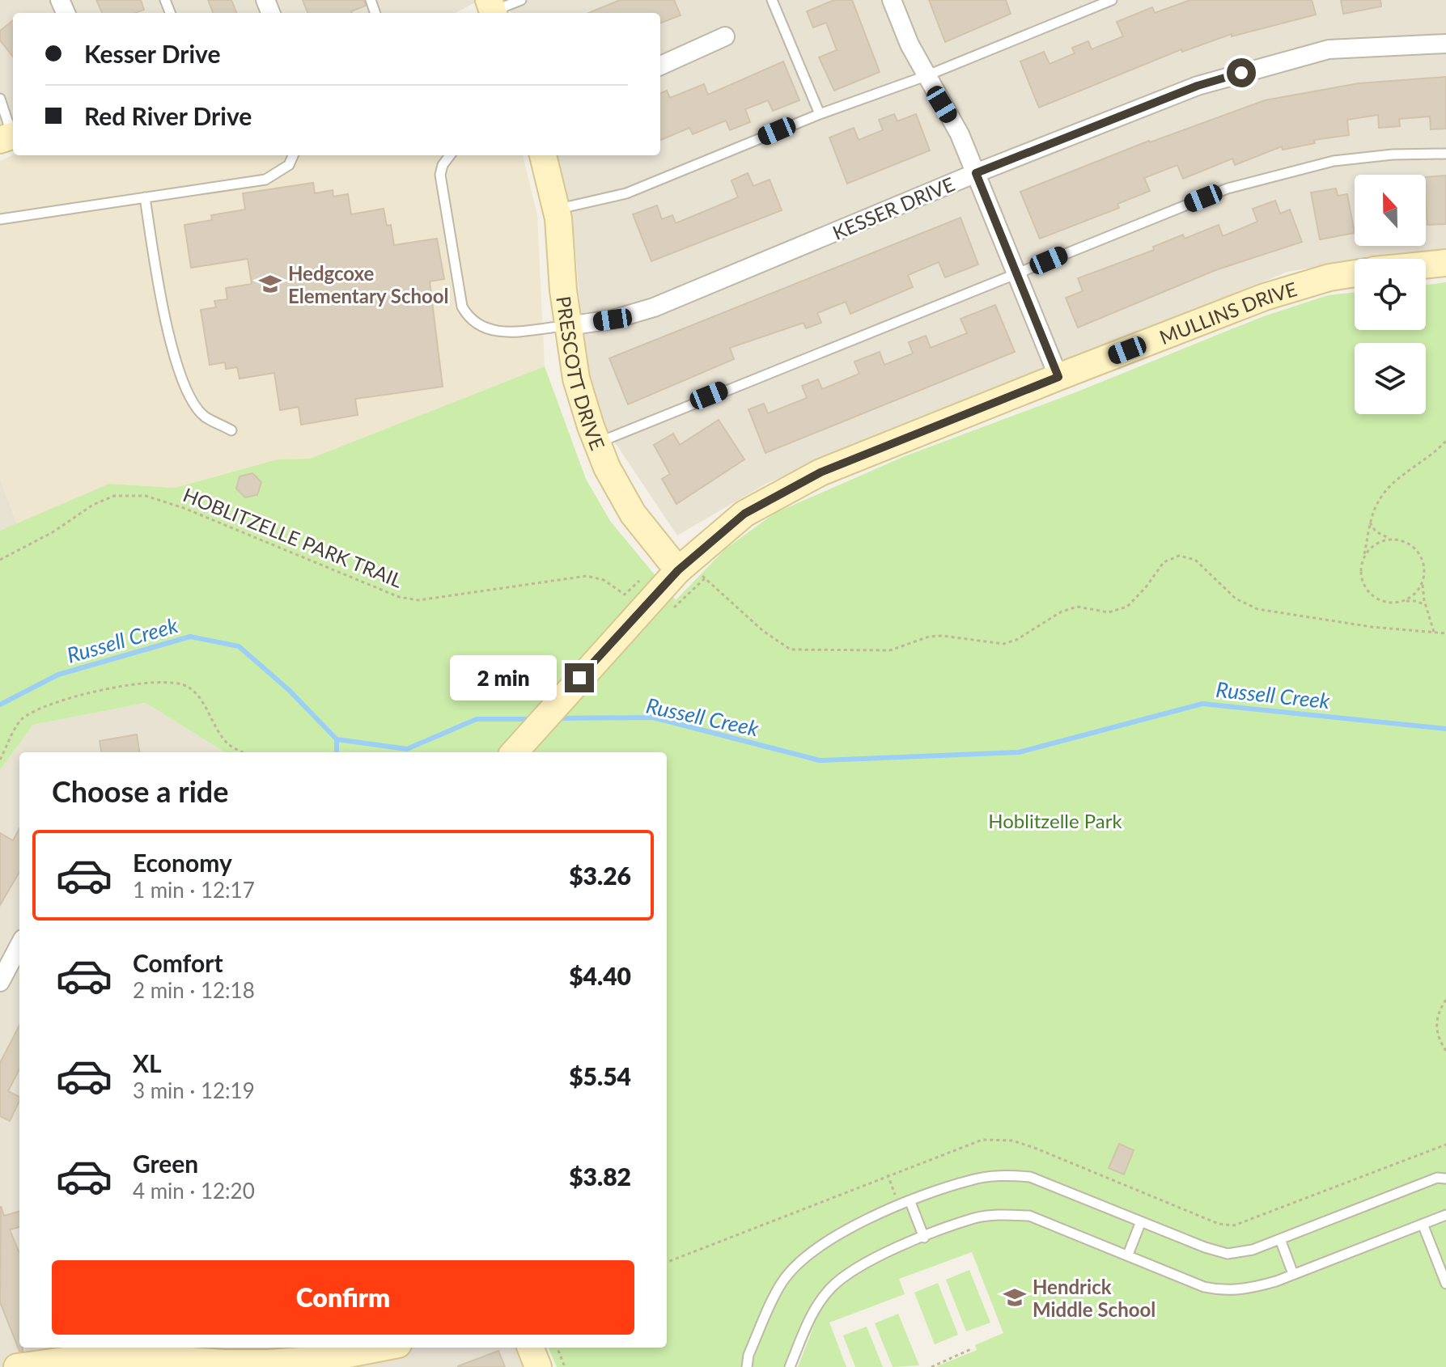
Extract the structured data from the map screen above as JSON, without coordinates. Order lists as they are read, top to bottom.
{
  "streets": {
    "street": ["KESSER DRIVE", "MULLINS DRIVE", "PRESCOTT DRIVE"],
    "path": ["HOBLITZELLE PARK TRAIL"]
  },
  "crossings": [
    ["KESSER DRIVE", "PRESCOTT DRIVE"],
    ["MULLINS DRIVE", "PRESCOTT DRIVE"]
  ],
  "water": ["Russell Creek"],
  "parks": ["Hoblitzelle Park"],
  "places": {
    "school or university": ["Hedgcoxe Elementary School", "Hendrick Middle School"]
  },
  "north": "top",
  "page": {
    "banner": ["Kesser Drive", "Red River Drive"],
    "bubble": "2 min",
    "heading": "Choose a ride",
    "list": [
      {
        "name": "Economy",
        "note": "1 min · 12:17",
        "value": "$3.26"
      },
      {
        "name": "Comfort",
        "note": "2 min · 12:18",
        "value": "$4.40"
      },
      {
        "name": "XL",
        "note": "3 min · 12:19",
        "value": "$5.54"
      },
      {
        "name": "Green",
        "note": "4 min · 12:20",
        "value": "$3.82"
      }
    ],
    "buttons": "Confirm"
  }
}
